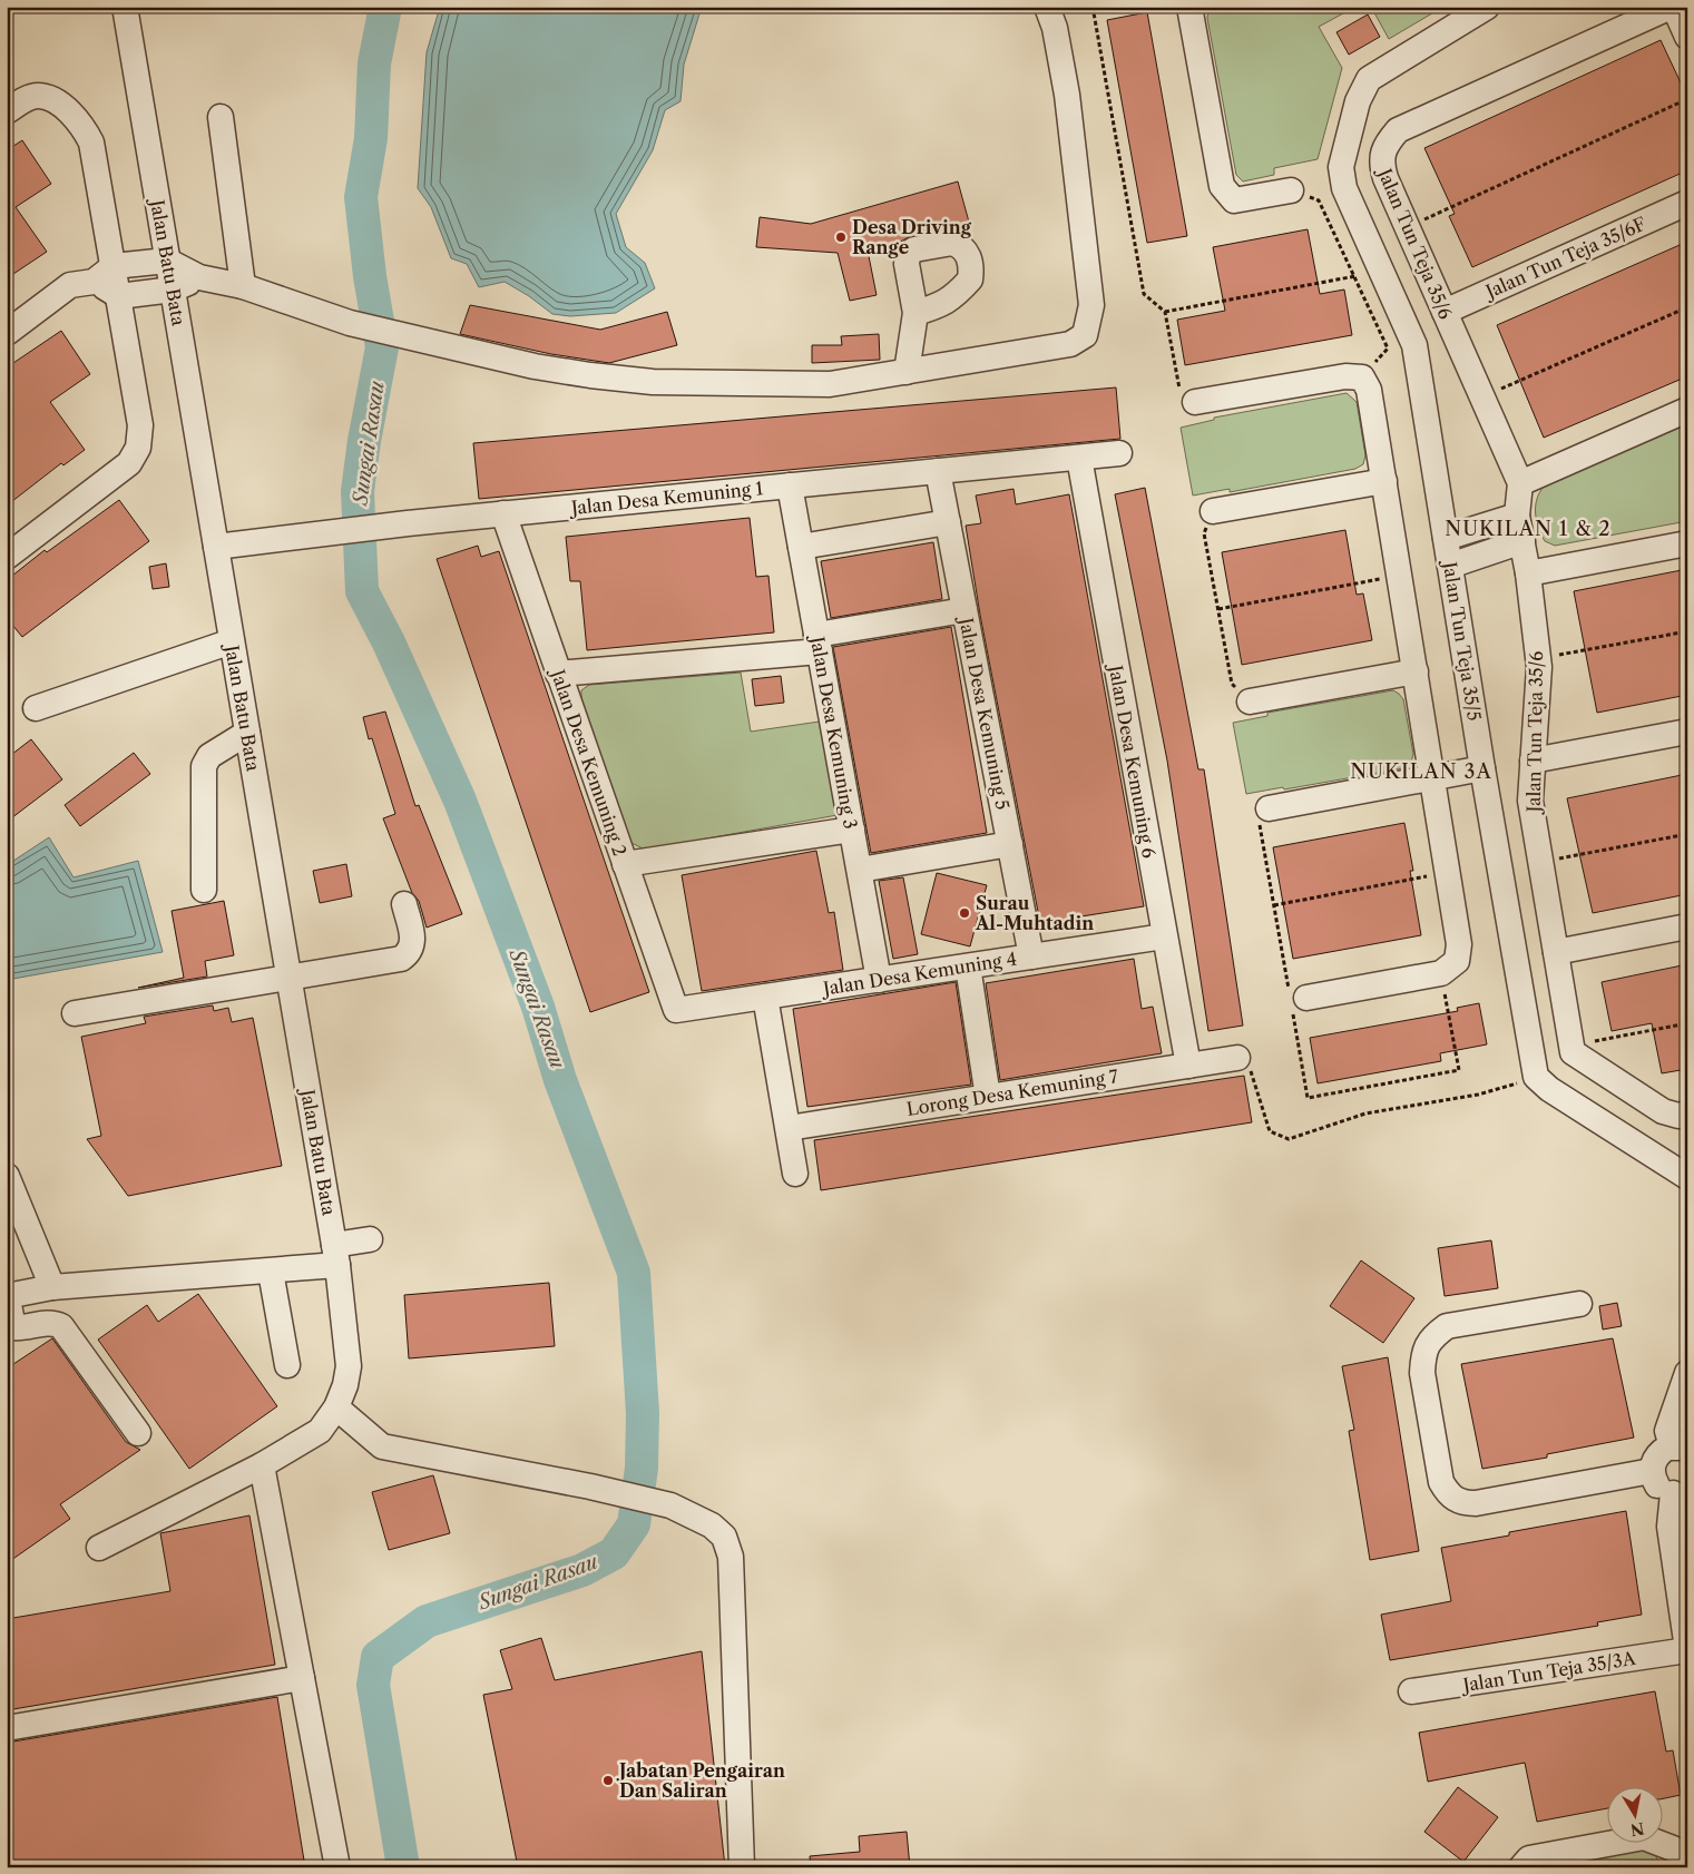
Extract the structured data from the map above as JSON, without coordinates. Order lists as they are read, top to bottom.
{
  "streets": {
    "street": [
      "Jalan Tun Teja 35/6",
      "Jalan Tun Teja 35/6F",
      "Jalan Batu Bata",
      "Jalan Desa Kemuning 1",
      "Jalan Tun Teja 35/5",
      "Jalan Desa Kemuning 5",
      "Jalan Desa Kemuning 3",
      "Jalan Desa Kemuning 6",
      "Jalan Desa Kemuning 2",
      "Jalan Desa Kemuning 4",
      "Lorong Desa Kemuning 7",
      "Jalan Tun Teja 35/3A"
    ]
  },
  "crossings": [
    ["Jalan Tun Teja 35/6", "Jalan Tun Teja 35/6F"],
    ["Jalan Batu Bata", "Jalan Desa Kemuning 1"],
    ["Jalan Desa Kemuning 1", "Jalan Desa Kemuning 5"],
    ["Jalan Desa Kemuning 1", "Jalan Desa Kemuning 3"],
    ["Jalan Desa Kemuning 1", "Jalan Desa Kemuning 6"],
    ["Jalan Desa Kemuning 1", "Jalan Desa Kemuning 2"],
    ["Jalan Desa Kemuning 5", "Jalan Desa Kemuning 4"],
    ["Jalan Desa Kemuning 3", "Jalan Desa Kemuning 4"],
    ["Jalan Desa Kemuning 6", "Jalan Desa Kemuning 4"],
    ["Jalan Desa Kemuning 6", "Lorong Desa Kemuning 7"],
    ["Jalan Desa Kemuning 2", "Jalan Desa Kemuning 4"]
  ],
  "districts": ["NUKILAN 1 & 2", "NUKILAN 3A"],
  "water": ["Sungai Rasau"],
  "places": ["Desa Driving Range", "Surau Al-Muhtadin", "Jabatan Pengairan Dan Saliran"],
  "north": "bottom"
}
